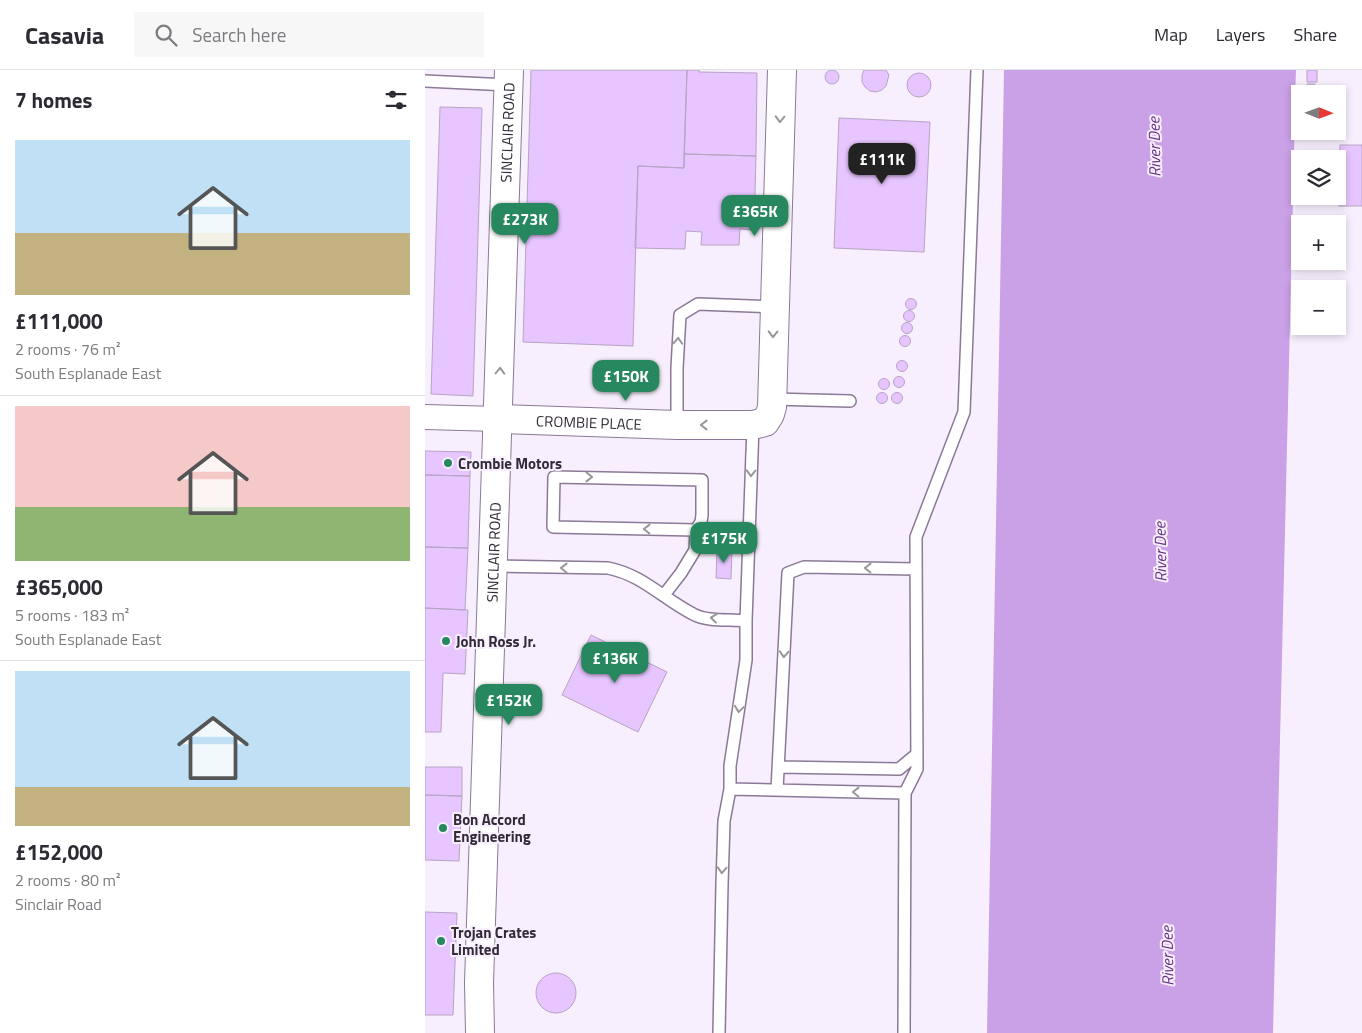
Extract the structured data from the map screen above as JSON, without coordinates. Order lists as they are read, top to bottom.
{
  "streets": {
    "street": ["SINCLAIR ROAD", "CROMBIE PLACE"]
  },
  "crossings": [
    ["SINCLAIR ROAD", "CROMBIE PLACE"]
  ],
  "one_way": ["SINCLAIR ROAD"],
  "water": ["River Dee"],
  "places": [
    "Crombie Motors",
    "John Ross Jr.",
    "Bon Accord Engineering",
    "Trojan Crates Limited"
  ],
  "north": "right",
  "page": {
    "header": "Casavia",
    "search": "Search here",
    "nav": ["Map", "Layers", "Share"],
    "heading": "7 homes",
    "map_buttons": ["+", "−"],
    "list": [
      {
        "name": "£111,000",
        "note": "2 rooms · 76 m² · South Esplanade East"
      },
      {
        "name": "£365,000",
        "note": "5 rooms · 183 m² · South Esplanade East"
      },
      {
        "name": "£152,000",
        "note": "2 rooms · 80 m² · Sinclair Road"
      }
    ],
    "price": [
      "£111K",
      "£365K",
      "£273K",
      "£150K",
      "£175K",
      "£136K",
      "£152K"
    ]
  }
}
